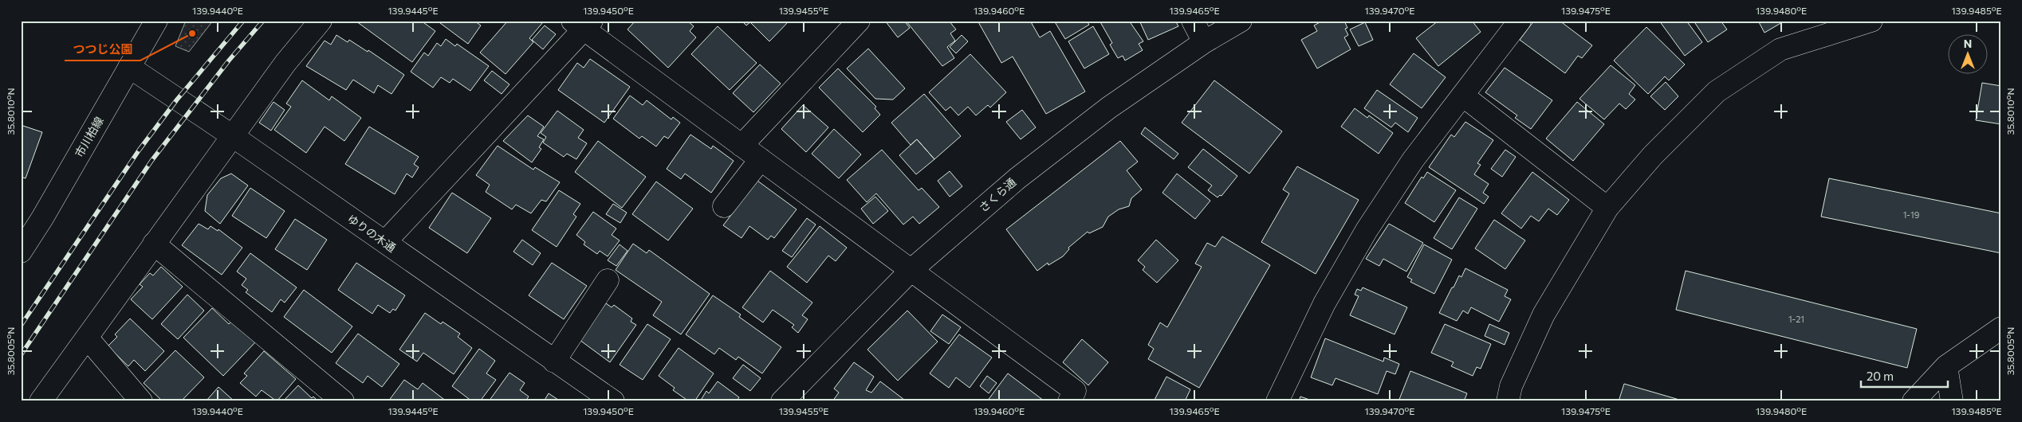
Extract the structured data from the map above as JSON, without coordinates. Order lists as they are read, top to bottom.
{
  "streets": {
    "street": ["市川柏線", "さくら通", "ゆりの木通"]
  },
  "crossings": [
    ["市川柏線", "ゆりの木通"]
  ],
  "places": ["つつじ公園"],
  "house_numbers": ["1-19", "1-21"],
  "scale_bar": "20 m",
  "north": "top",
  "coordinates": [
    "139.9440°E",
    "139.9445°E",
    "139.9450°E",
    "139.9455°E",
    "139.9460°E",
    "139.9465°E",
    "139.9470°E",
    "139.9475°E",
    "139.9480°E",
    "139.9485°E",
    "35.8010°N",
    "35.8005°N"
  ]
}
